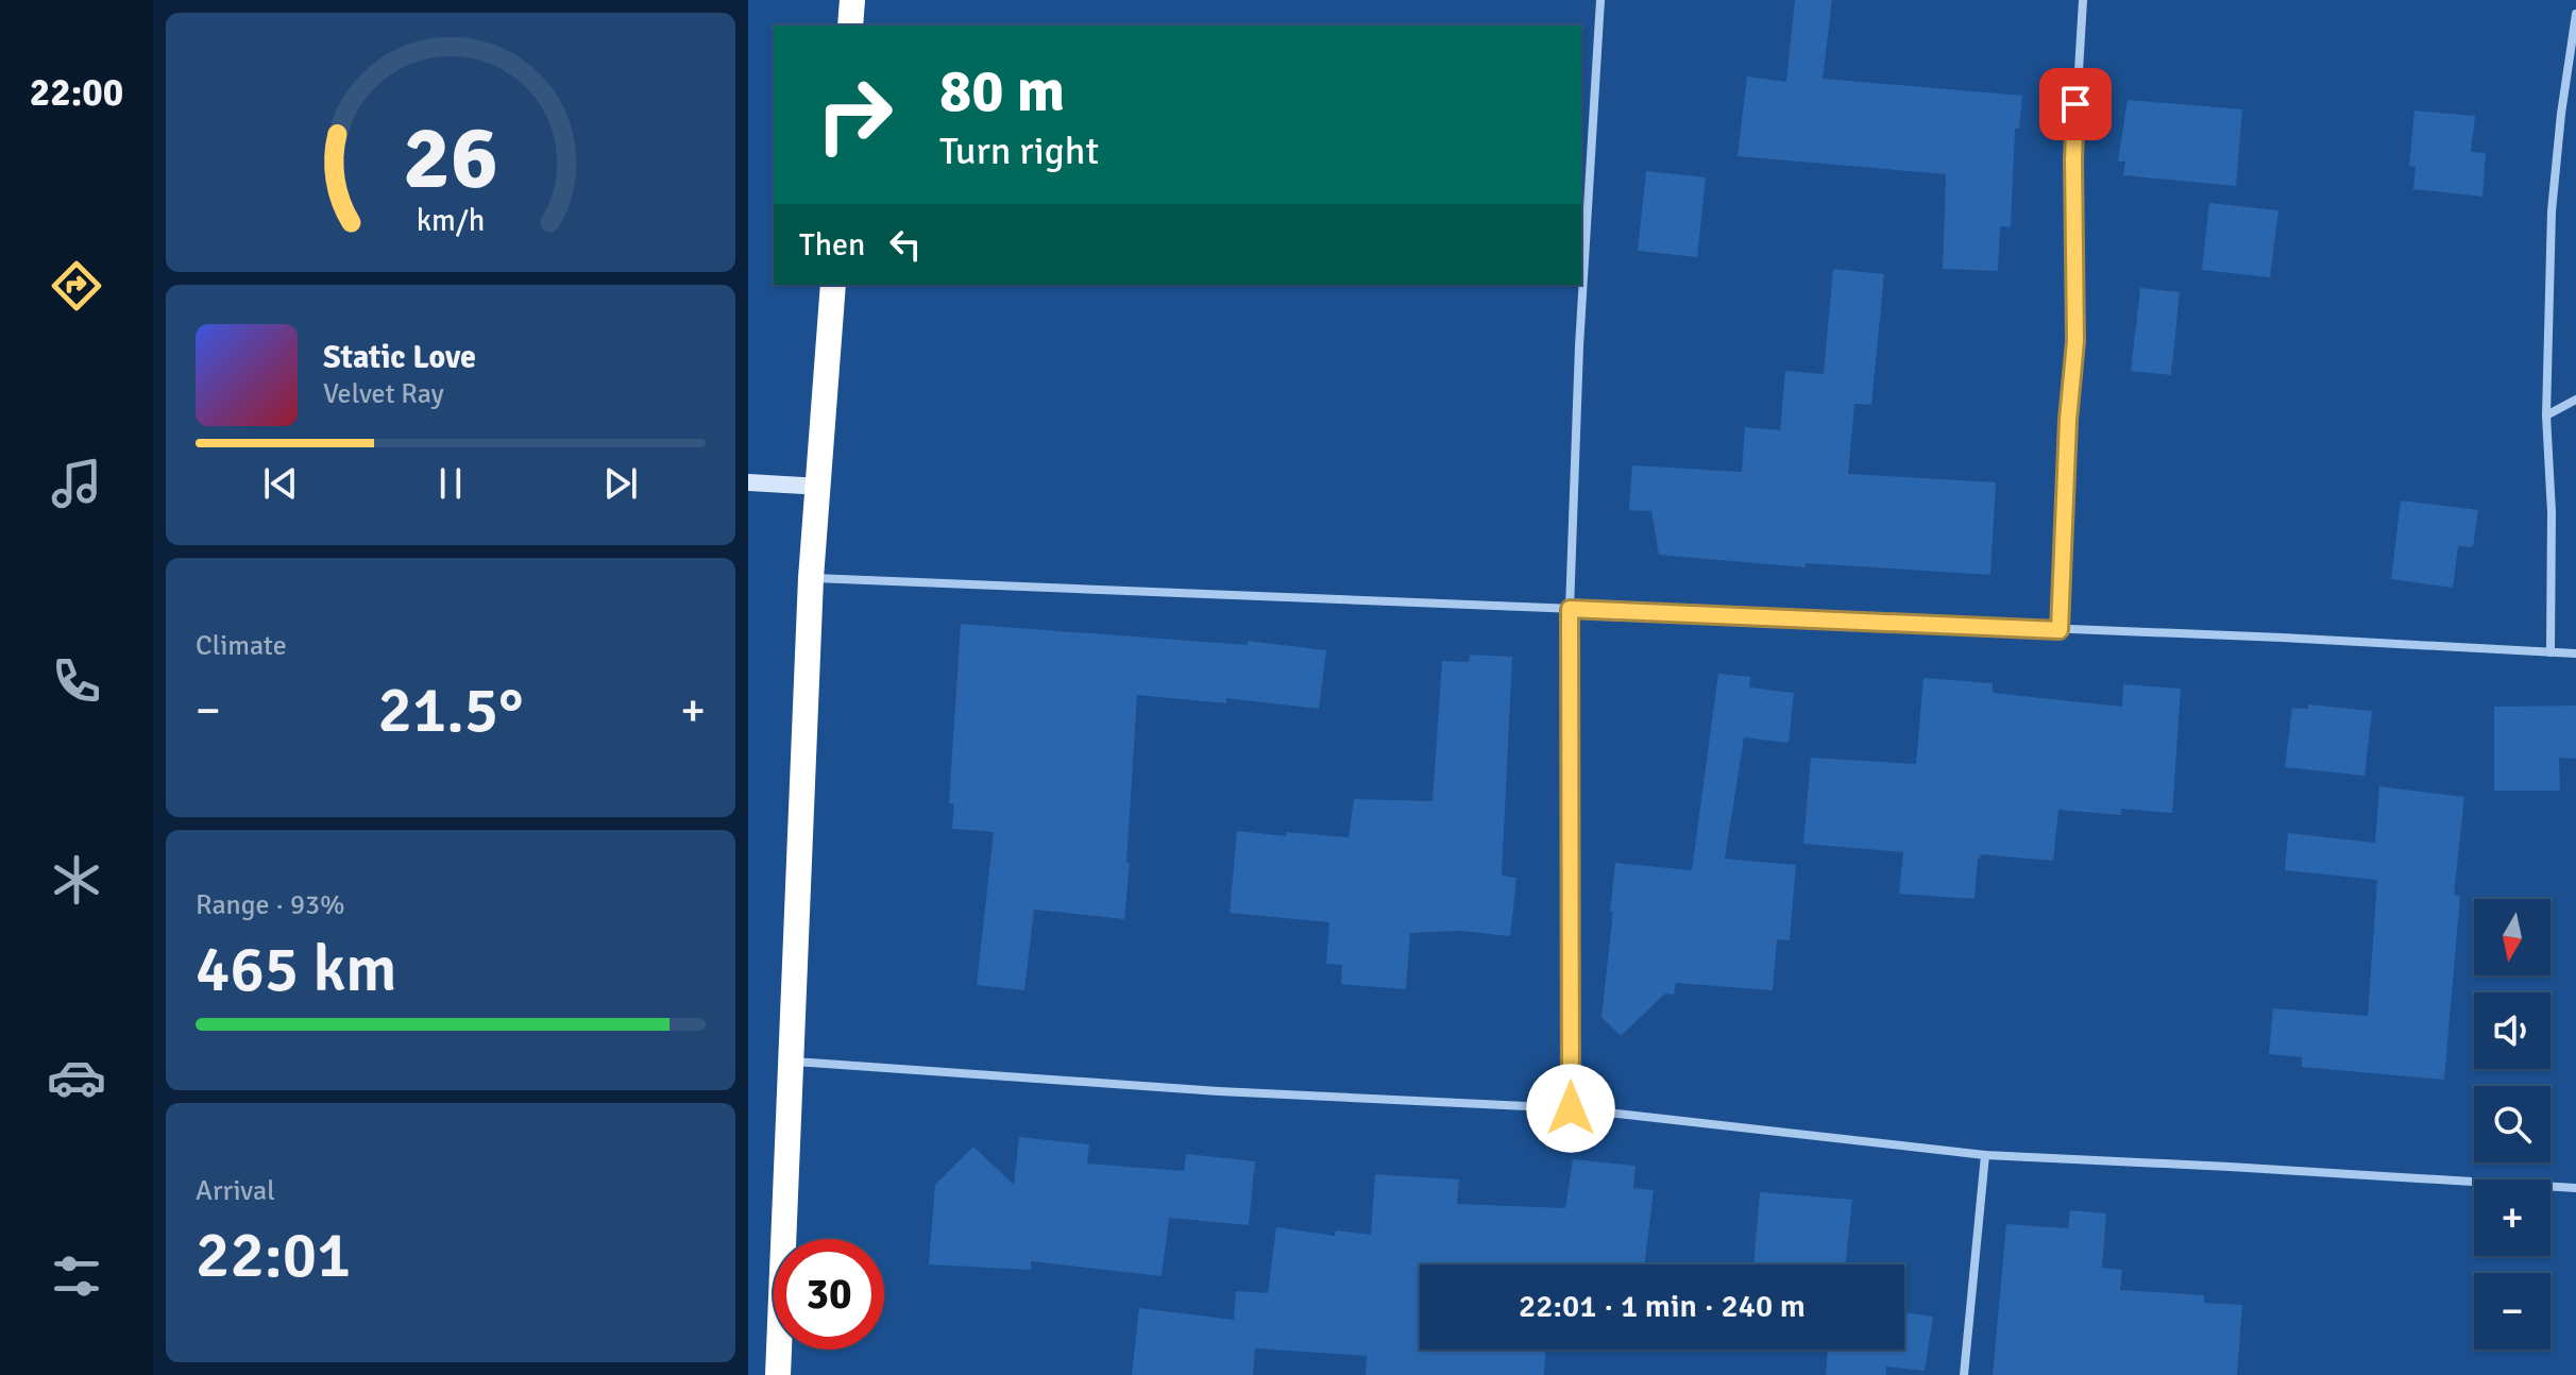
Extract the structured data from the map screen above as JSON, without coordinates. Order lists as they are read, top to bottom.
{
  "north": "bottom",
  "page": {
    "tabs": "22:00",
    "turn": ["80 m", "Turn right"],
    "then": "Then",
    "song": ["Static Love", "Velvet Ray"],
    "tile": [
      "Climate",
      ["Range · 93%", "465 km"],
      ["Arrival", "22:01"]
    ],
    "heat": ["−", "21.5°", "+"],
    "map_buttons": ["+", "−"],
    "limit": "30",
    "trip": "22:01 · 1 min · 240 m",
    "gauge": ["26", "km/h"]
  }
}
